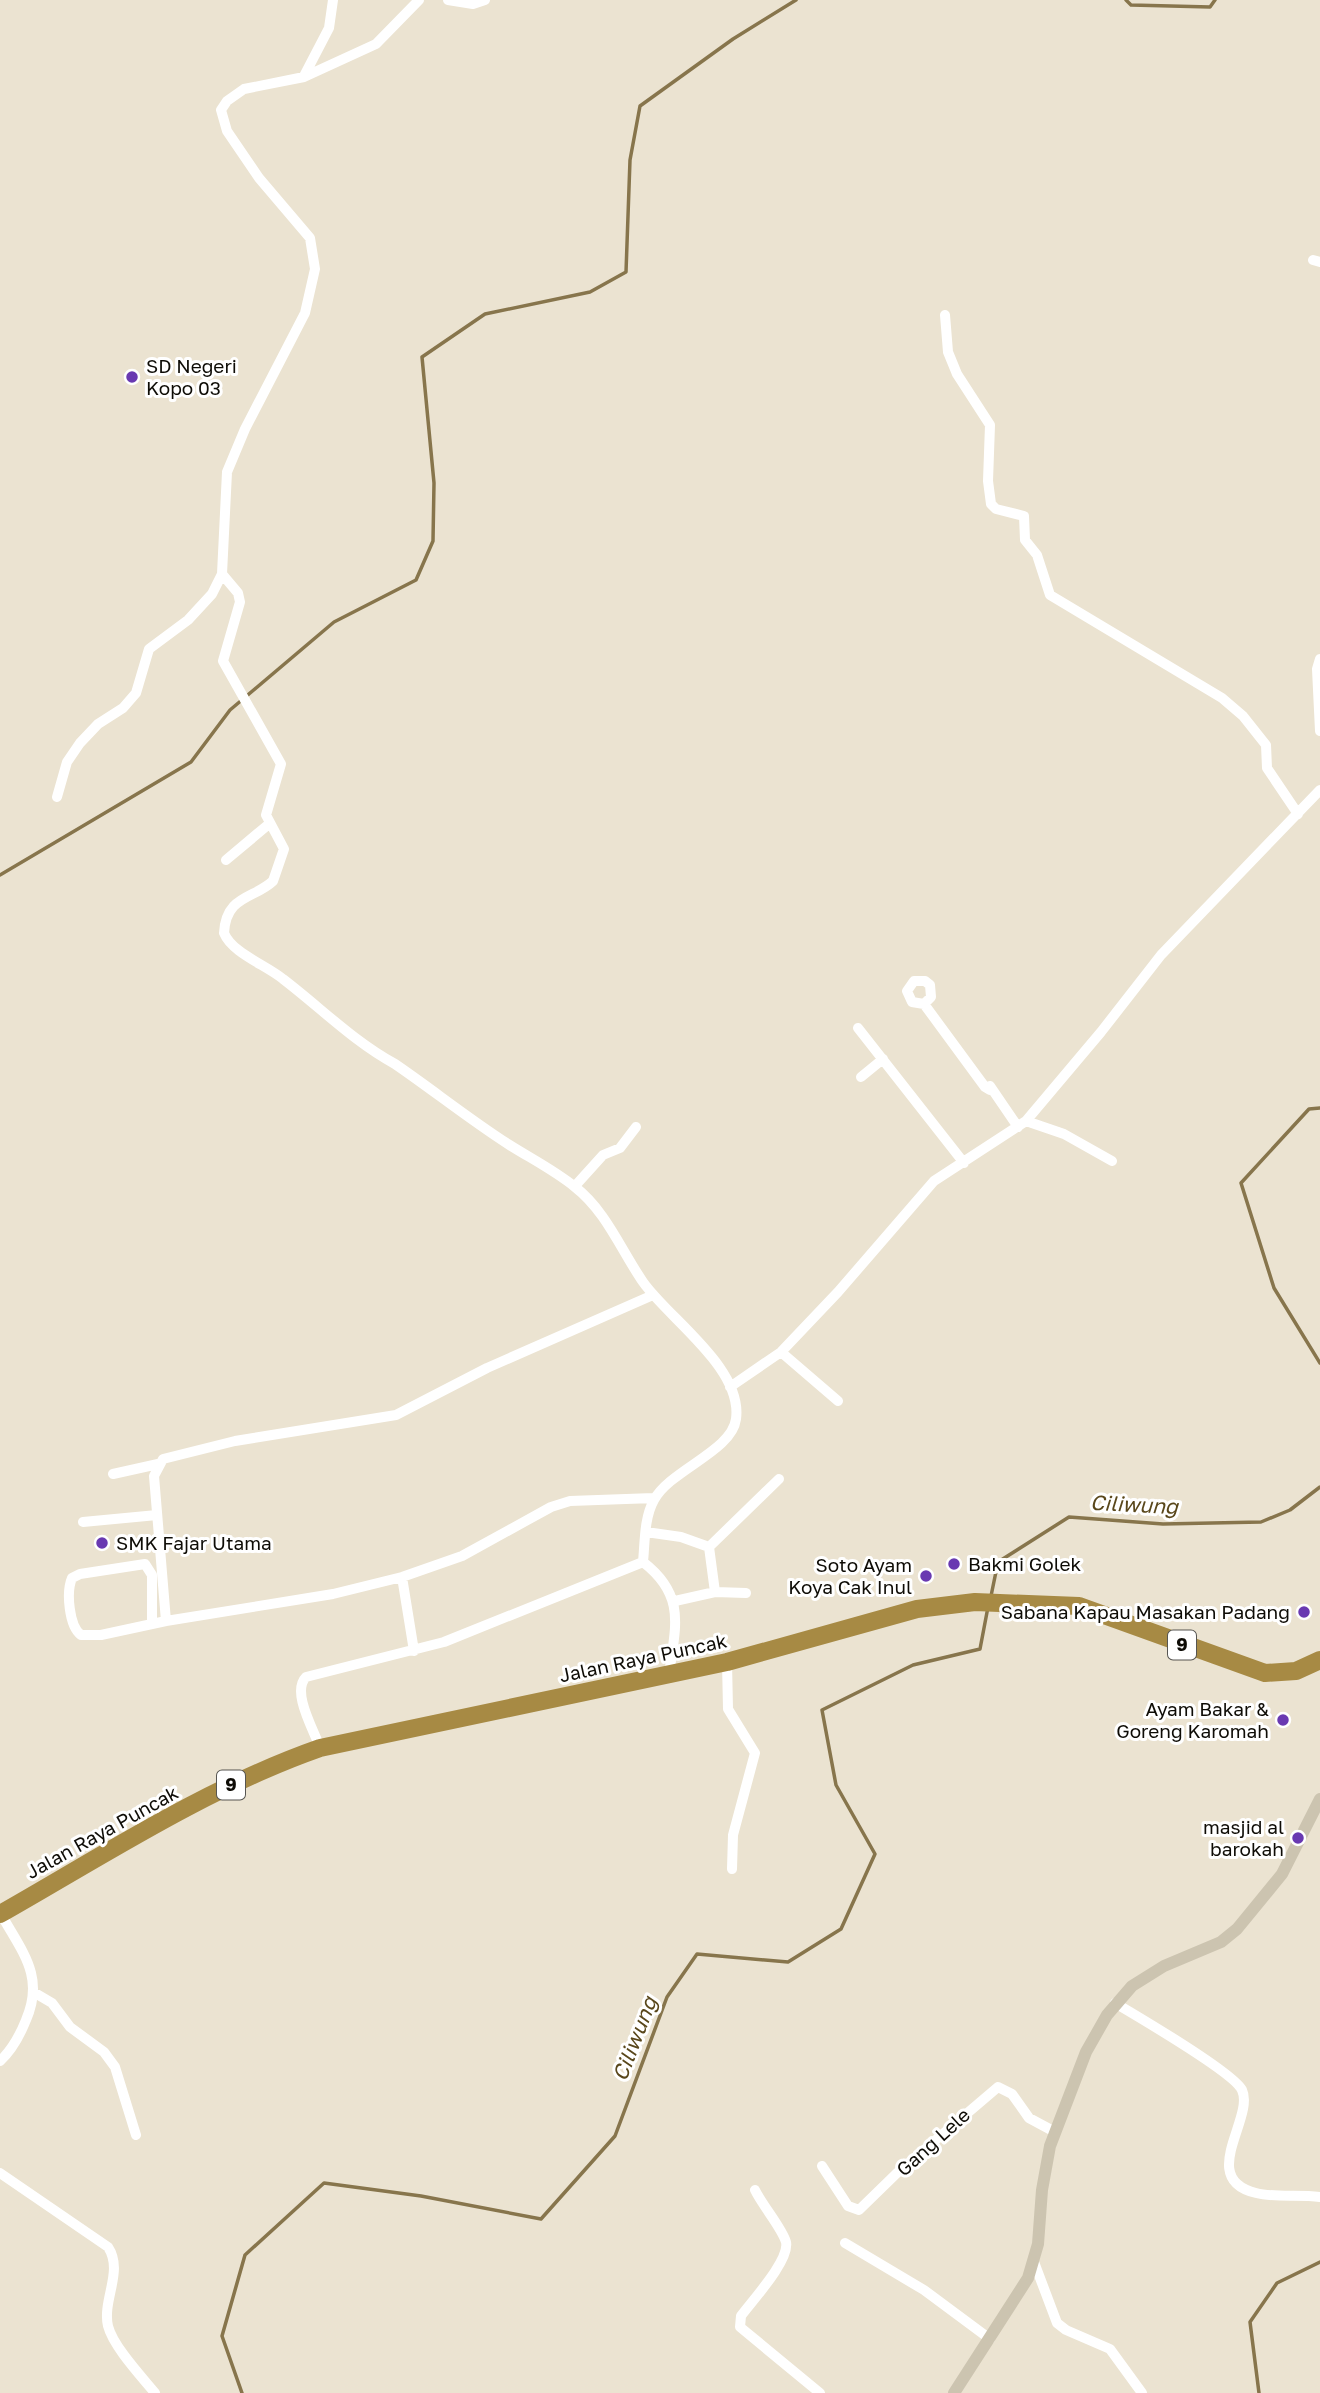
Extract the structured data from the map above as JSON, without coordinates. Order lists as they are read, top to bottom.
{
  "streets": {
    "highway": ["9", "Jalan Raya Puncak"],
    "street": ["Gang Lele"]
  },
  "water": ["Ciliwung"],
  "places": [
    "SD Negeri Kopo 03",
    "SMK Fajar Utama",
    "Bakmi Golek",
    "Soto Ayam Koya Cak Inul",
    "Sabana Kapau Masakan Padang",
    "Ayam Bakar & Goreng Karomah",
    "masjid al barokah"
  ]
}
